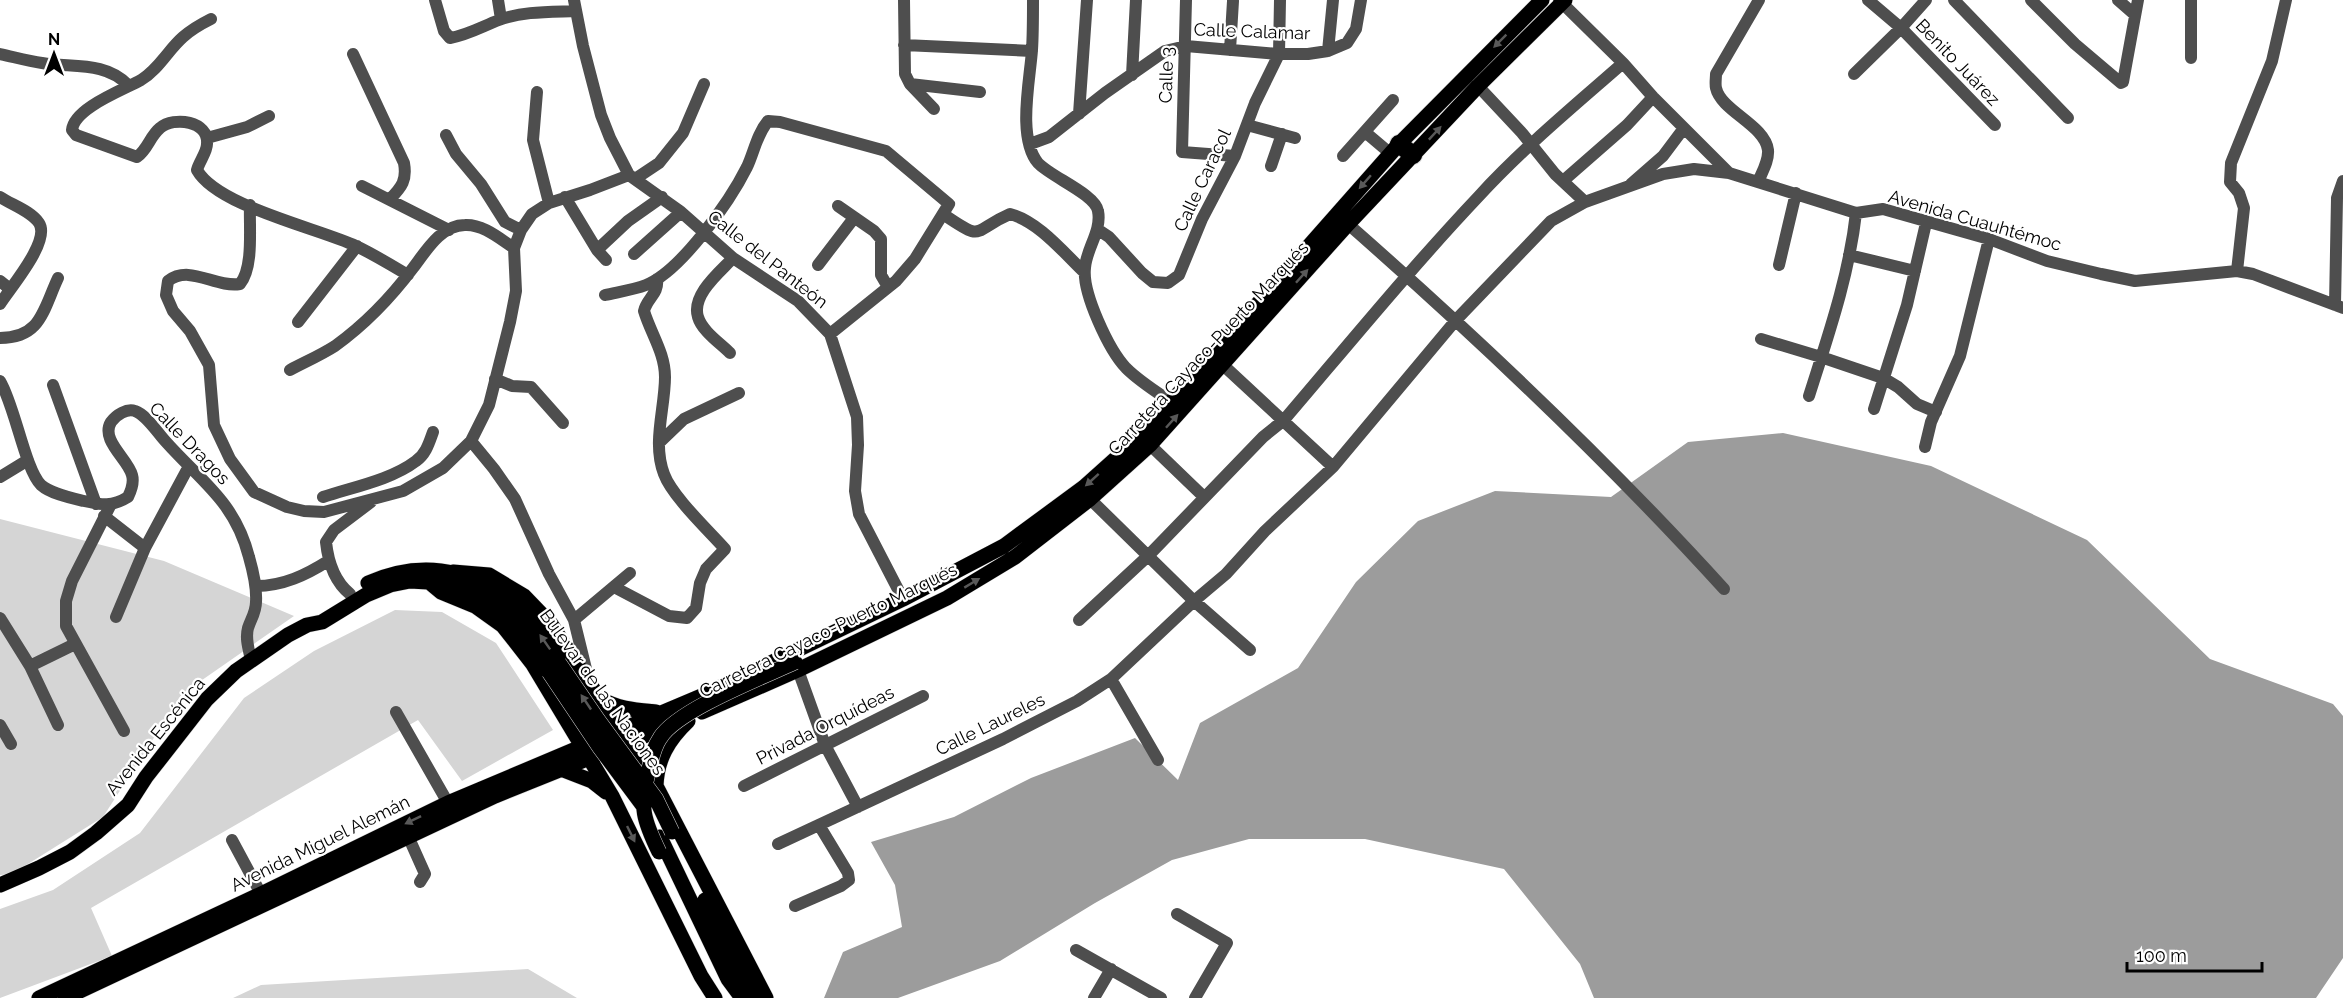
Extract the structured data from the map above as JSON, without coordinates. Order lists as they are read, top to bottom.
{
  "streets": {
    "main road": [
      "Carretera Cayaco-Puerto Marqués",
      "Bulevar de las Naciones",
      "Avenida Escénica",
      "Avenida Miguel Alemán"
    ],
    "street": [
      "Calle Calamar",
      "Benito Juárez",
      "Calle 3",
      "Calle Caracol",
      "Avenida Cuauhtémoc",
      "Calle del Panteón",
      "Calle Dragos",
      "Calle Laureles",
      "Privada Orquídeas"
    ]
  },
  "crossings": [
    ["Calle Calamar", "Calle 3"],
    ["Calle Calamar", "Calle Caracol"],
    ["Calle 3", "Calle Caracol"],
    ["Avenida Cuauhtémoc", "Carretera Cayaco-Puerto Marqués"],
    ["Avenida Cuauhtémoc", "Calle Laureles"],
    ["Calle del Panteón", "Carretera Cayaco-Puerto Marqués"],
    ["Carretera Cayaco-Puerto Marqués", "Avenida Miguel Alemán"],
    ["Calle Dragos", "Avenida Escénica"],
    ["Bulevar de las Naciones", "Avenida Escénica"]
  ],
  "scale_bar": "100 m",
  "north": "top"
}
